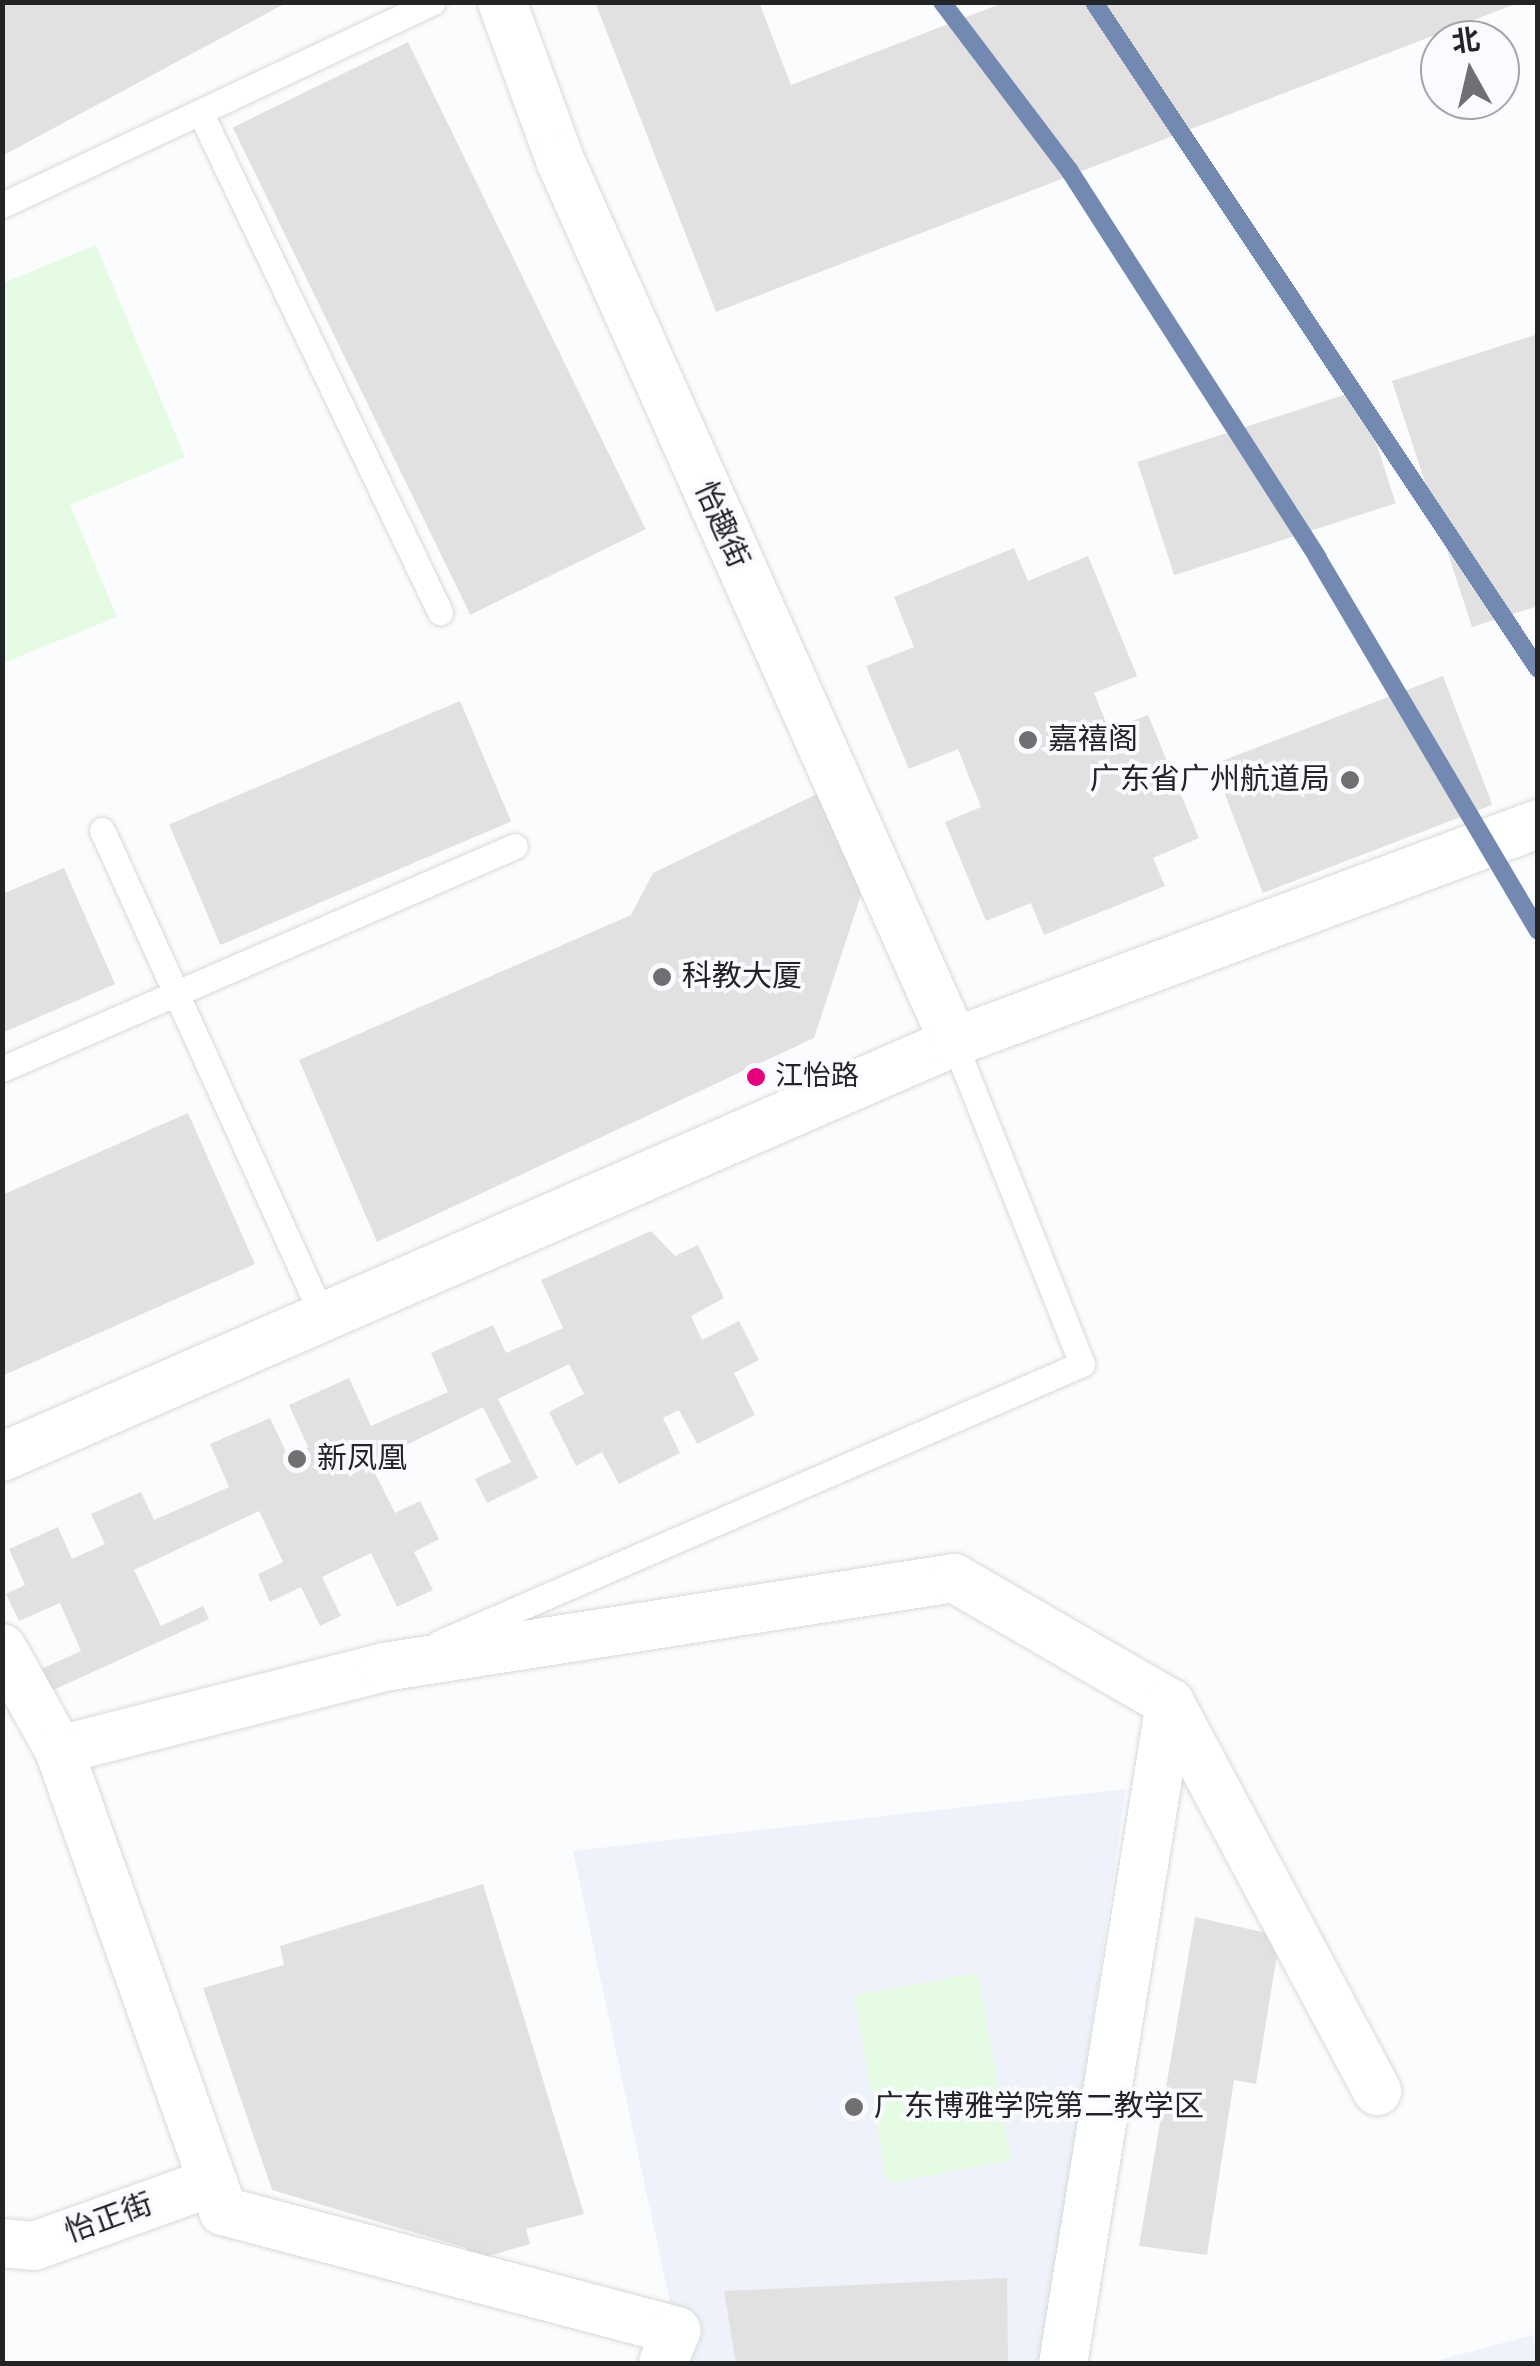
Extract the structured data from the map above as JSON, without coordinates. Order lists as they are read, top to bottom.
{
  "streets": {
    "street": ["怡趣街", "怡正街"]
  },
  "places": [
    "嘉禧阁",
    "广东省广州航道局",
    "科教大厦",
    "江怡路",
    "新凤凰",
    "广东博雅学院第二教学区"
  ],
  "north": "top"
}
